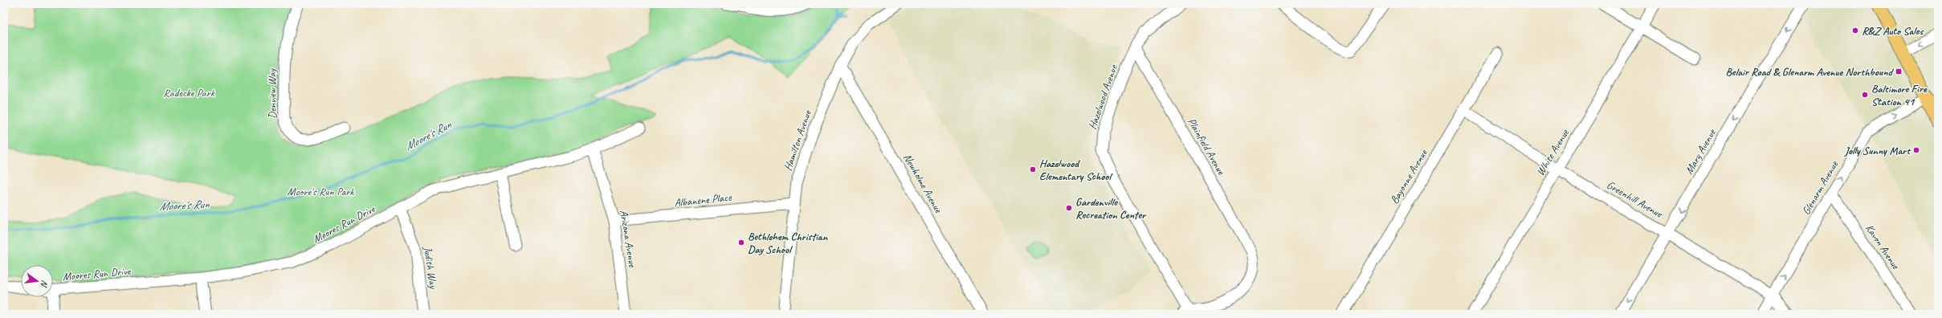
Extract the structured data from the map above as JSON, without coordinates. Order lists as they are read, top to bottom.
{
  "streets": {
    "street": [
      "Denview Way",
      "Hazelwood Avenue",
      "Hamilton Avenue",
      "Plainfield Avenue",
      "Mary Avenue",
      "White Avenue",
      "Bayonne Avenue",
      "Newholme Avenue",
      "Glenarm Avenue",
      "Greenhill Avenue",
      "Albanene Place",
      "Moores Run Drive",
      "Arizona Avenue",
      "Kavon Avenue",
      "Judith Way"
    ]
  },
  "crossings": [
    ["Hazelwood Avenue", "Plainfield Avenue"],
    ["Hamilton Avenue", "Newholme Avenue"],
    ["Hamilton Avenue", "Albanene Place"],
    ["Mary Avenue", "Greenhill Avenue"],
    ["White Avenue", "Greenhill Avenue"],
    ["Bayonne Avenue", "Greenhill Avenue"],
    ["Glenarm Avenue", "Greenhill Avenue"],
    ["Glenarm Avenue", "Kavon Avenue"],
    ["Albanene Place", "Arizona Avenue"],
    ["Moores Run Drive", "Arizona Avenue"],
    ["Moores Run Drive", "Judith Way"]
  ],
  "one_way": ["Mary Avenue", "Glenarm Avenue"],
  "water": ["Moore's Run"],
  "parks": ["Radecke Park", "Moore's Run Park"],
  "places": {
    "other": [
      "R&Z Auto Sales",
      "Baltimore Fire Station 41",
      "Jolly Sunny Mart",
      "Hazelwood Elementary School",
      "Gardenville Recreation Center",
      "Bethlehem Christian Day School"
    ],
    "transit": ["Belair Road & Glenarm Avenue Northbound"]
  },
  "north": "right"
}
